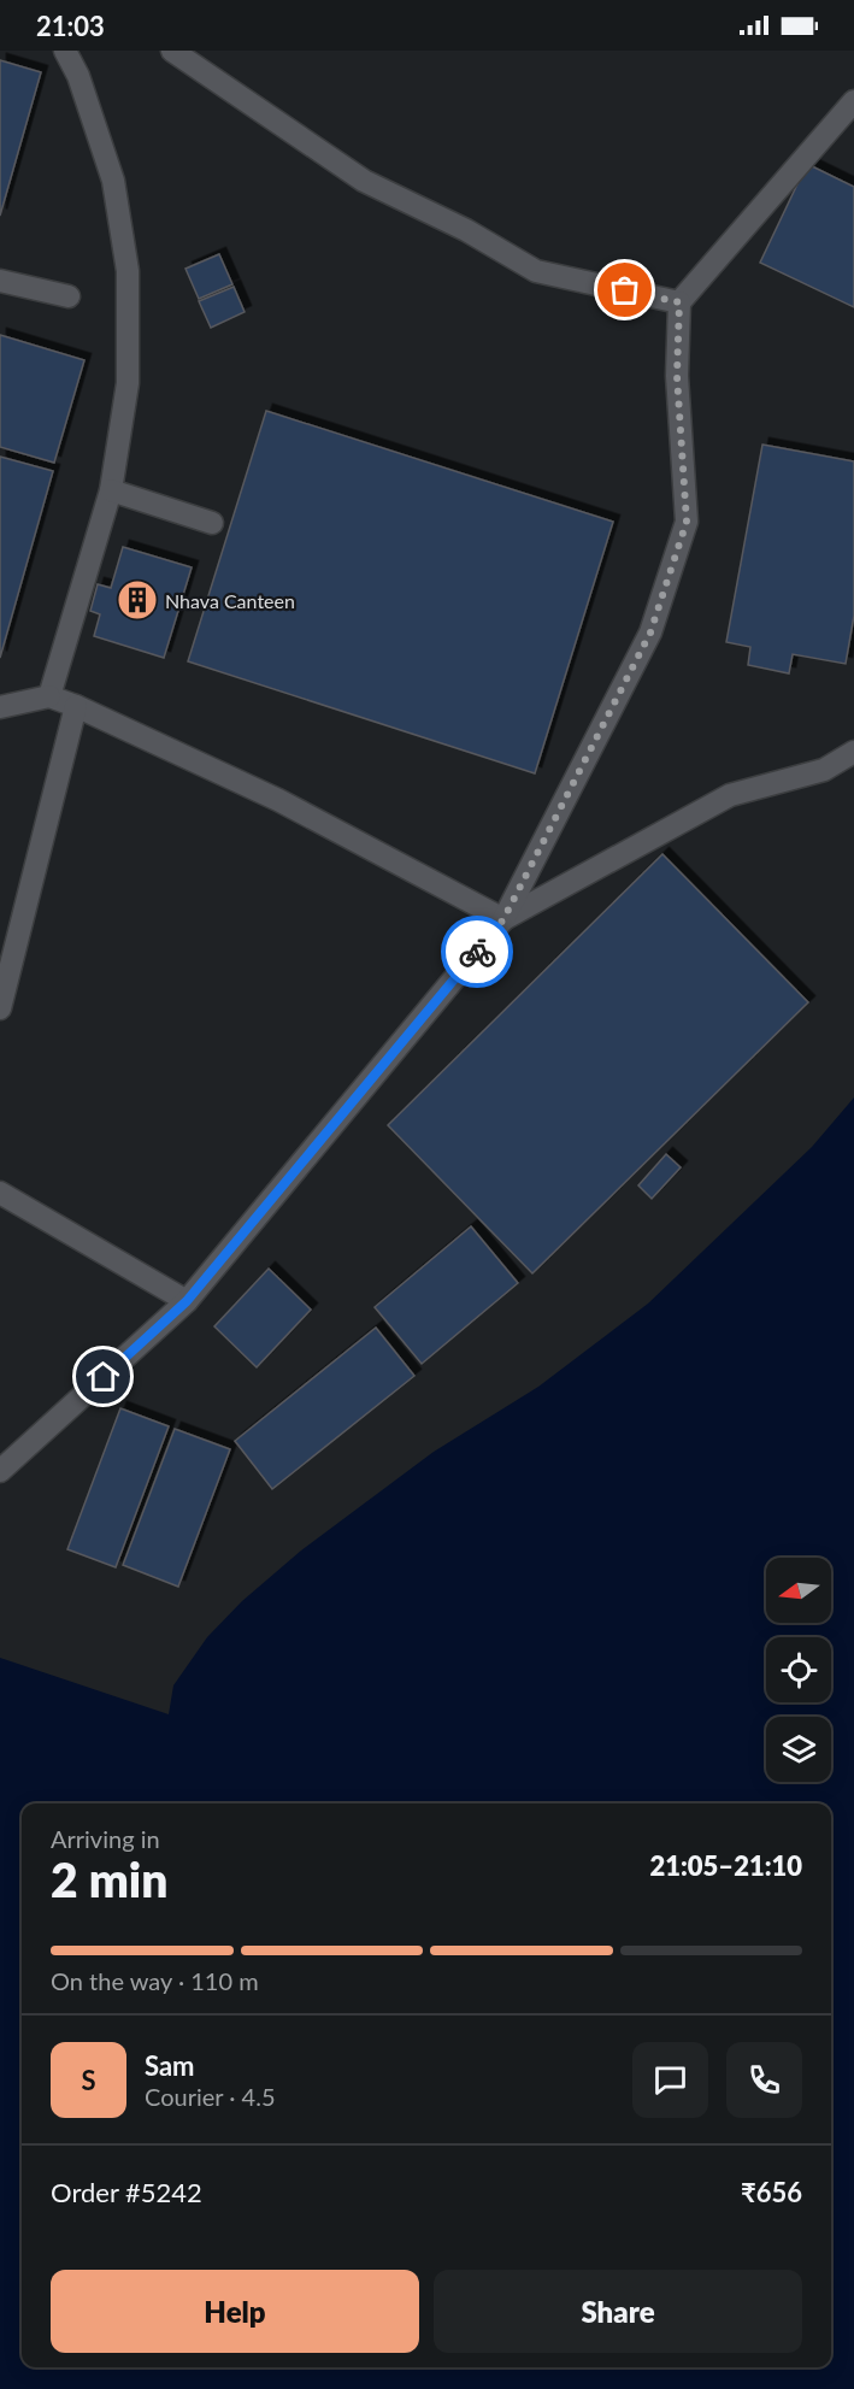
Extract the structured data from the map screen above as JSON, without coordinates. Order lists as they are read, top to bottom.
{
  "places": {
    "building": ["Nhava Canteen"]
  },
  "north": "left",
  "page": {
    "status": "21:03",
    "heading": ["2 min", "Arriving in", "21:05–21:10"],
    "panel": [
      "Sam",
      "Courier · 4.5",
      "Order #5242",
      "₹656"
    ],
    "bar": "On the way · 110 m",
    "round": "S",
    "buttons": ["Help", "Share"]
  }
}
